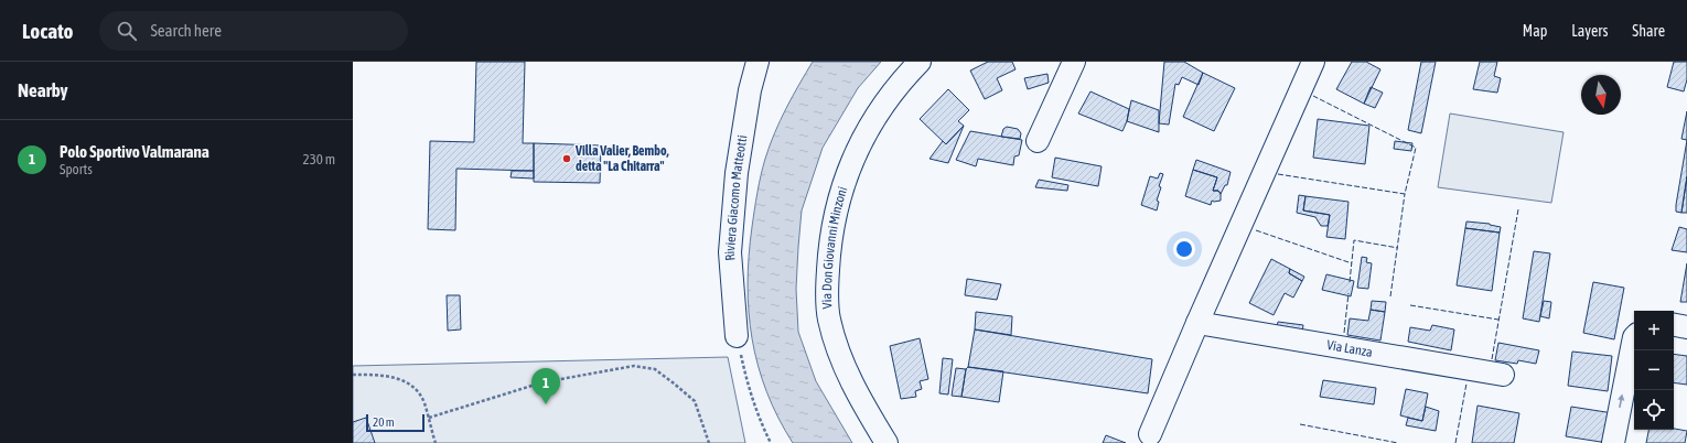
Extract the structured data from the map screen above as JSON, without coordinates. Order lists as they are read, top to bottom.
{
  "streets": {
    "street": ["Riviera Giacomo Matteotti", "Via Don Giovanni Minzoni", "Via Lanza"]
  },
  "places": ["Villa Valier, Bembo, detta \"La Chitarra\""],
  "scale_bar": "20 m",
  "north": "bottom",
  "page": {
    "header": "Locato",
    "search": "Search here",
    "nav": ["Map", "Layers", "Share"],
    "heading": "Nearby",
    "list": [
      {
        "mark": "1",
        "name": "Polo Sportivo Valmarana",
        "note": "Sports",
        "value": "230 m"
      }
    ],
    "map_buttons": ["+", "−"],
    "pins": "1",
    "scale": "20 m"
  }
}
